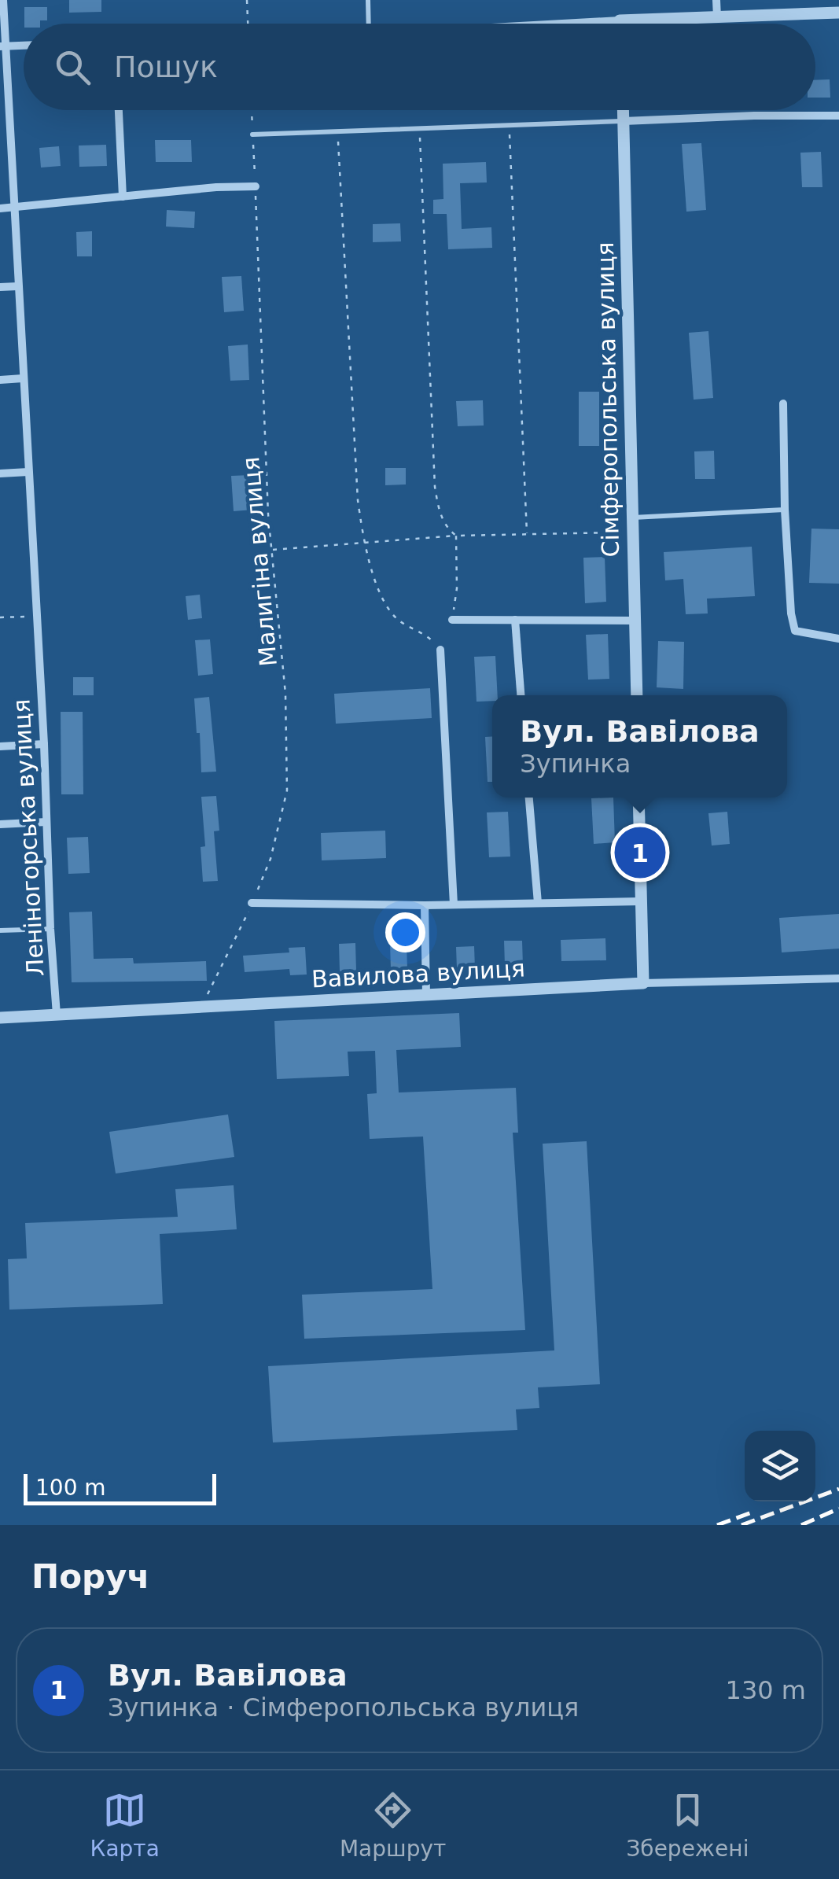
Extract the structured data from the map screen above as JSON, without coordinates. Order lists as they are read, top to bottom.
{
  "streets": {
    "street": ["Сімферопольська вулиця", "Леніногорська вулиця", "Вавилова вулиця"],
    "path": ["Малигіна вулиця"]
  },
  "crossings": [
    ["Малигіна вулиця", "Вавилова вулиця"],
    ["Леніногорська вулиця", "Вавилова вулиця"]
  ],
  "scale_bar": "100 m",
  "page": {
    "search": "Пошук",
    "popup": ["Вул. Вавілова", "Зупинка"],
    "pins": "1",
    "scale": "100 m",
    "heading": "Поруч",
    "list": [
      {
        "mark": "1",
        "name": "Вул. Вавілова",
        "note": "Зупинка · Сімферопольська вулиця",
        "value": "130 m"
      }
    ],
    "nav": ["Карта", "Маршрут", "Збережені"]
  }
}
